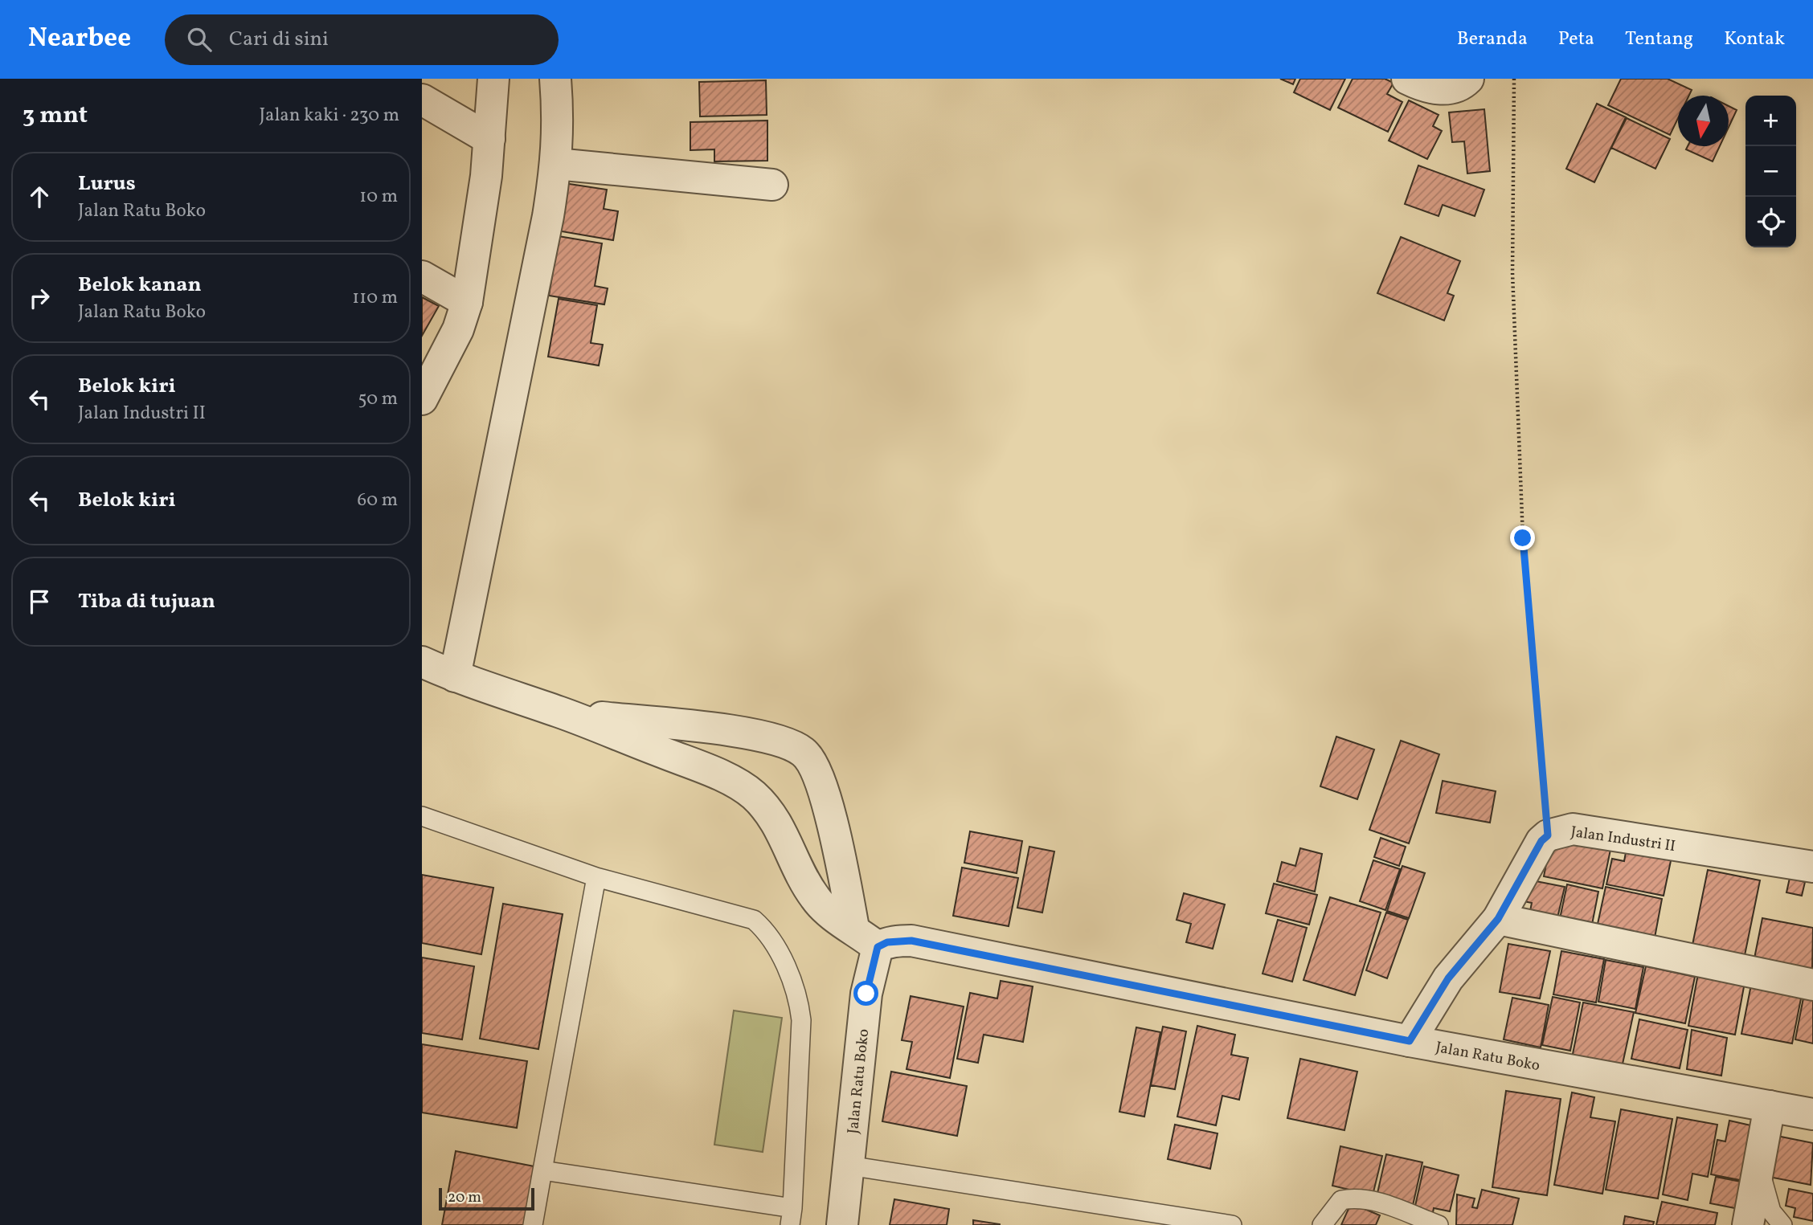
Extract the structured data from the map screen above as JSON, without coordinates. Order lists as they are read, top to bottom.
{
  "streets": {
    "street": ["Jalan Industri II", "Jalan Ratu Boko"]
  },
  "crossings": [
    ["Jalan Industri II", "Jalan Ratu Boko"]
  ],
  "scale_bar": "20 m",
  "north": "bottom",
  "page": {
    "header": "Nearbee",
    "search": "Cari di sini",
    "nav": [
      "Beranda",
      "Peta",
      "Tentang",
      "Kontak"
    ],
    "heading": ["3 mnt", "Jalan kaki · 230 m"],
    "map_buttons": ["+", "−"],
    "list": [
      ["Lurus", "Jalan Ratu Boko", "10 m"],
      ["Belok kanan", "Jalan Ratu Boko", "110 m"],
      ["Belok kiri", "Jalan Industri II", "50 m"],
      ["Belok kiri", "60 m"],
      "Tiba di tujuan"
    ],
    "scale": "20 m"
  }
}
